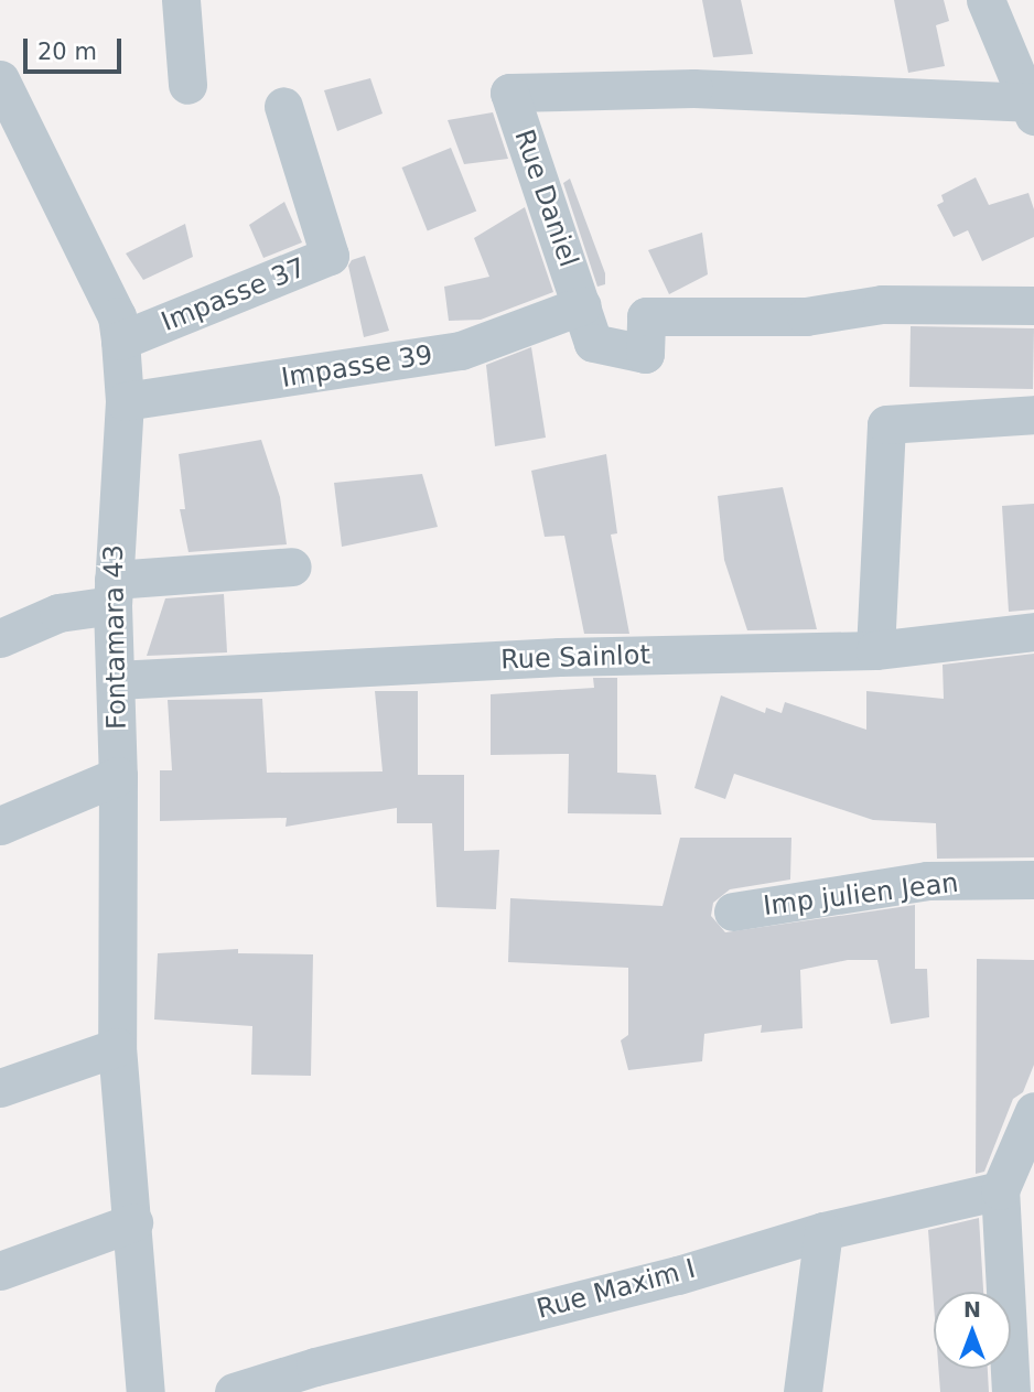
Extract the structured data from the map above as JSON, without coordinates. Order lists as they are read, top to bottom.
{
  "streets": {
    "street": [
      "Rue Daniel",
      "Impasse 37",
      "Impasse 39",
      "Fontamara 43",
      "Rue Sainlot",
      "Imp julien Jean",
      "Rue Maxim I"
    ]
  },
  "crossings": [
    ["Rue Daniel", "Impasse 39"],
    ["Impasse 37", "Fontamara 43"],
    ["Impasse 39", "Fontamara 43"],
    ["Fontamara 43", "Rue Sainlot"]
  ],
  "scale_bar": "20 m",
  "north": "top"
}
